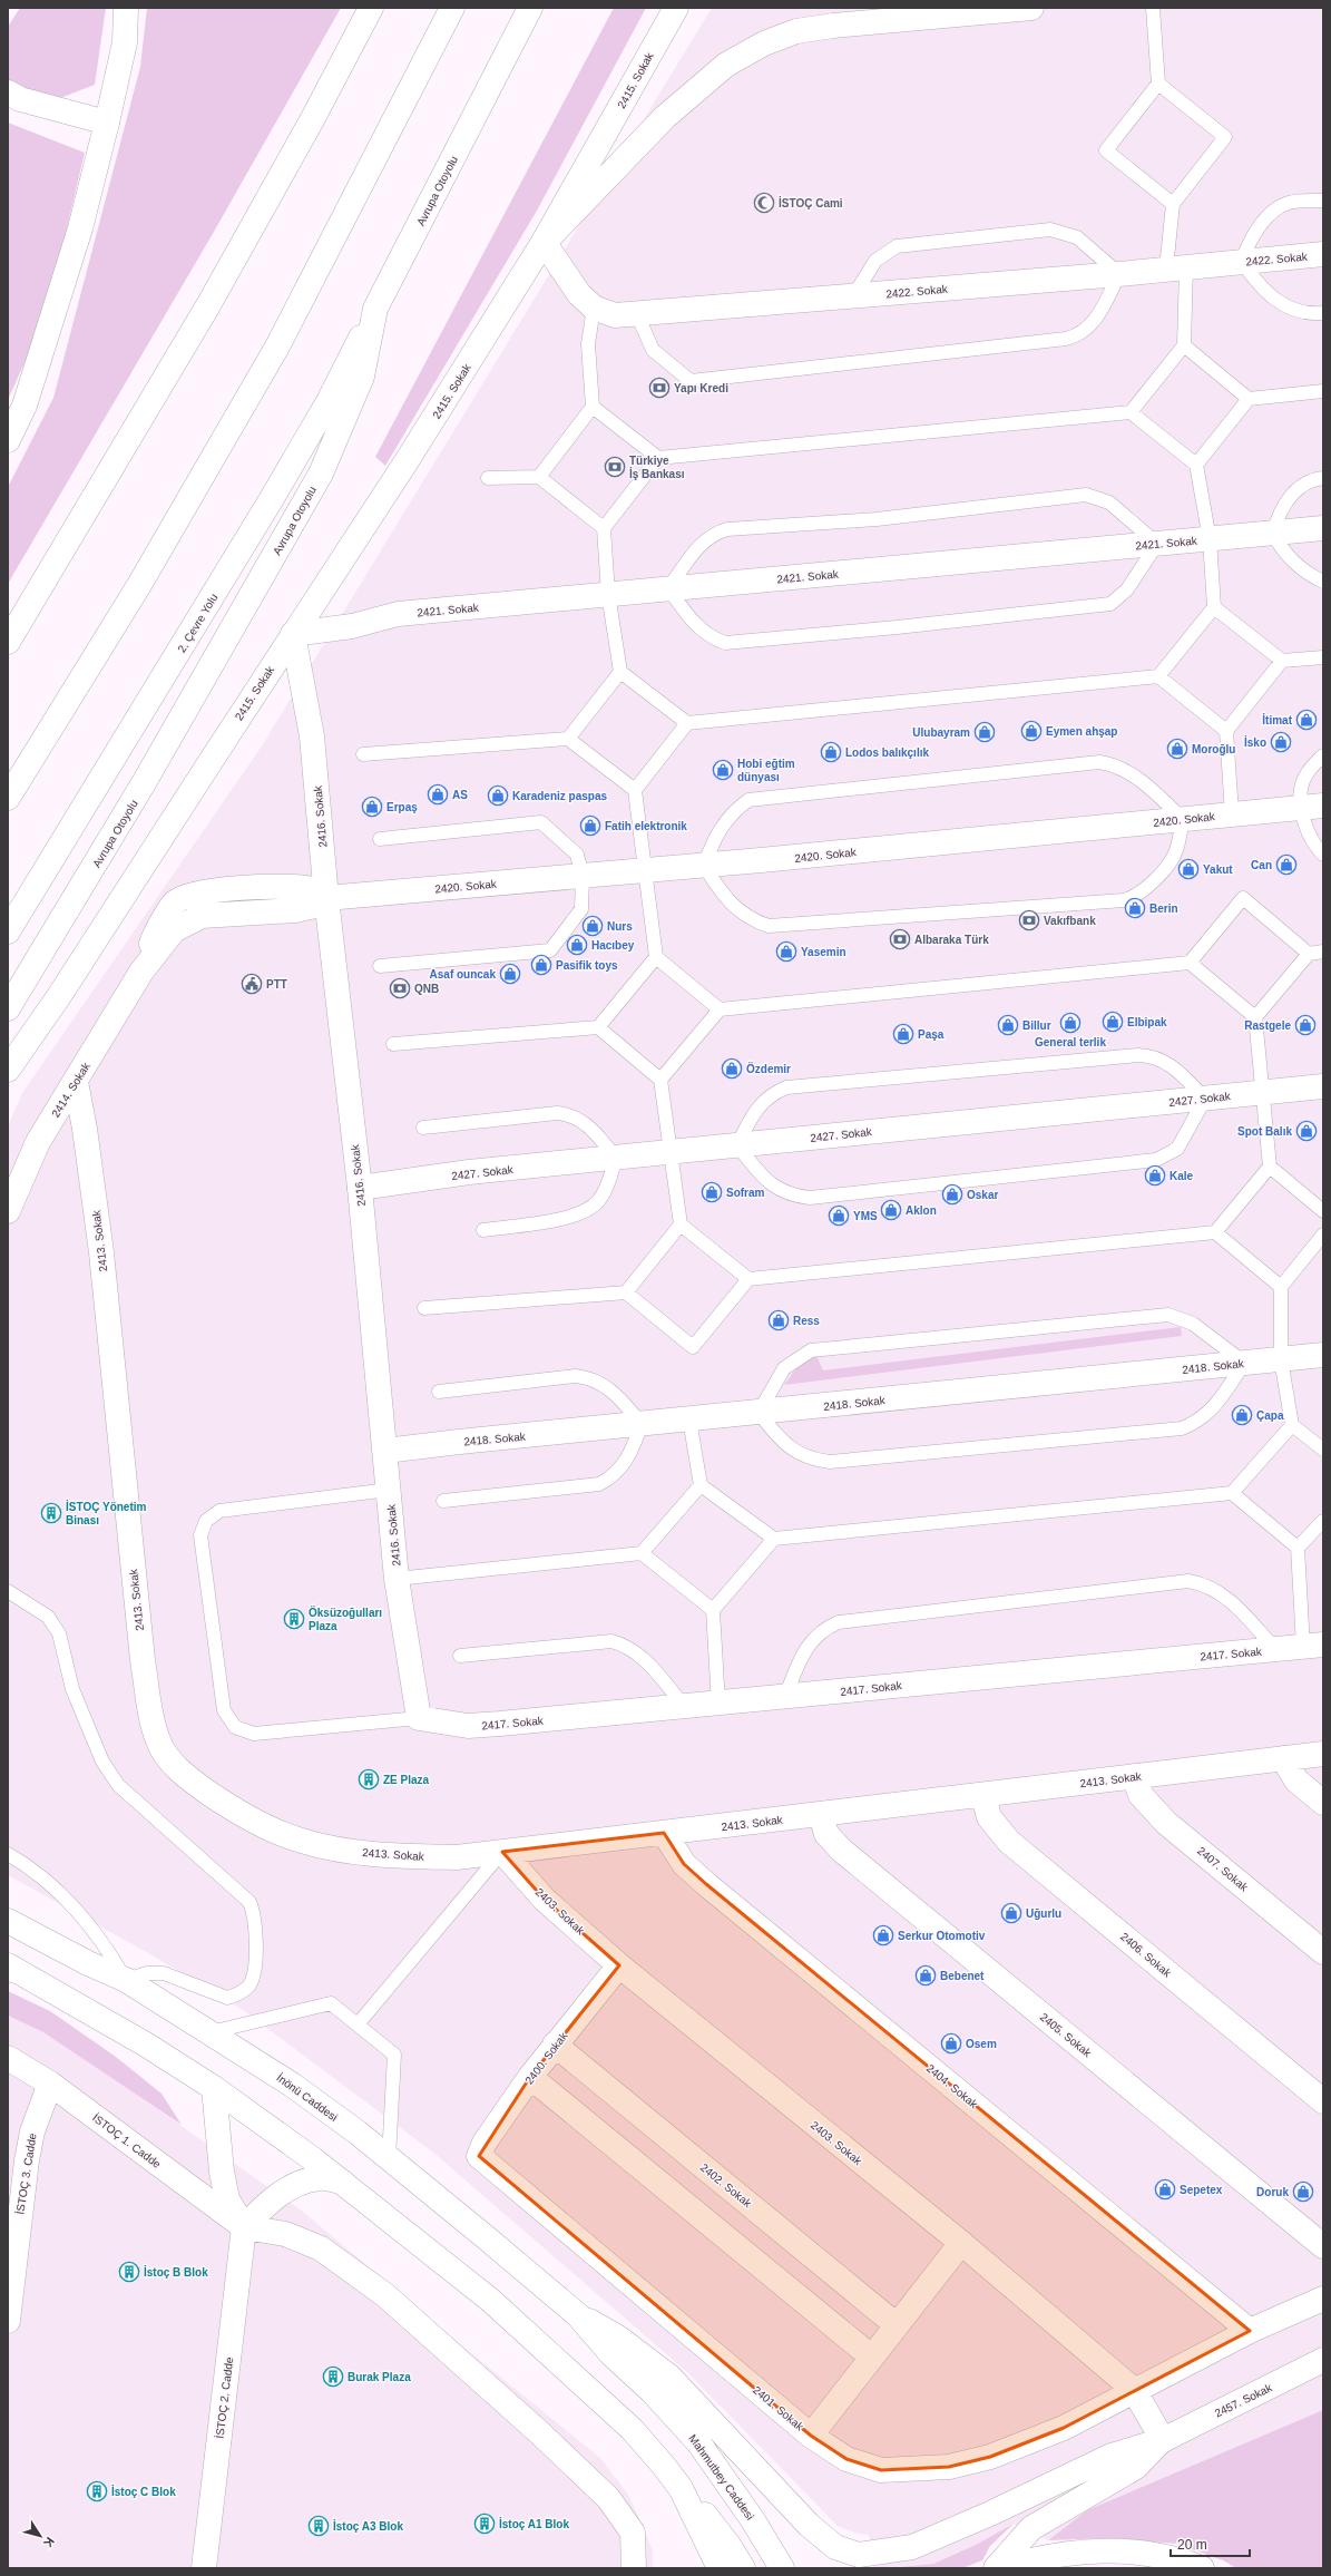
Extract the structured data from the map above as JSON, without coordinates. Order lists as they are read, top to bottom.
{
  "streets": {
    "main road": [
      "2415. Sokak",
      "Avrupa Otoyolu",
      "2422. Sokak",
      "2421. Sokak",
      "2. Çevre Yolu",
      "2416. Sokak",
      "2420. Sokak",
      "2414. Sokak",
      "2427. Sokak",
      "2413. Sokak",
      "2418. Sokak",
      "2417. Sokak",
      "2407. Sokak",
      "2403. Sokak",
      "2406. Sokak",
      "2405. Sokak",
      "2400. Sokak",
      "2404. Sokak",
      "İnönü Caddesi",
      "İSTOÇ 1. Cadde",
      "İSTOÇ 3. Cadde",
      "2402. Sokak",
      "İSTOÇ 2. Cadde",
      "2457. Sokak",
      "2401. Sokak",
      "Mahmutbey Caddesi"
    ]
  },
  "crossings": [
    ["2415. Sokak", "2422. Sokak"],
    ["2415. Sokak", "2421. Sokak"],
    ["2415. Sokak", "2416. Sokak"],
    ["Avrupa Otoyolu", "2. Çevre Yolu"],
    ["2421. Sokak", "2416. Sokak"],
    ["2416. Sokak", "2420. Sokak"],
    ["2416. Sokak", "2414. Sokak"],
    ["2416. Sokak", "2427. Sokak"],
    ["2416. Sokak", "2418. Sokak"],
    ["2416. Sokak", "2417. Sokak"],
    ["2420. Sokak", "2414. Sokak"],
    ["2414. Sokak", "2413. Sokak"],
    ["2413. Sokak", "2407. Sokak"],
    ["2413. Sokak", "2403. Sokak"],
    ["2413. Sokak", "2406. Sokak"],
    ["2413. Sokak", "2405. Sokak"],
    ["2413. Sokak", "2404. Sokak"],
    ["2403. Sokak", "2400. Sokak"],
    ["2403. Sokak", "2457. Sokak"],
    ["2403. Sokak", "2401. Sokak"],
    ["2400. Sokak", "2402. Sokak"],
    ["2400. Sokak", "2401. Sokak"],
    ["2404. Sokak", "2401. Sokak"],
    ["İnönü Caddesi", "Mahmutbey Caddesi"],
    ["İSTOÇ 1. Cadde", "İSTOÇ 3. Cadde"],
    ["İSTOÇ 1. Cadde", "İSTOÇ 2. Cadde"]
  ],
  "places": {
    "mosque": ["İSTOÇ Cami"],
    "bank": [
      "Yapı Kredi",
      "Türkiye İş Bankası",
      "Vakıfbank",
      "Albaraka Türk",
      "QNB"
    ],
    "shop": [
      "İtimat",
      "Eymen ahşap",
      "Ulubayram",
      "İsko",
      "Moroğlu",
      "Lodos balıkçılık",
      "Hobi eğtim dünyası",
      "AS",
      "Karadeniz paspas",
      "Erpaş",
      "Fatih elektronik",
      "Can",
      "Yakut",
      "Berin",
      "Nurs",
      "Hacıbey",
      "Yasemin",
      "Pasifik toys",
      "Asaf ouncak",
      "Elbipak",
      "General terlik",
      "Billur",
      "Rastgele",
      "Paşa",
      "Özdemir",
      "Spot Balık",
      "Kale",
      "Sofram",
      "Oskar",
      "Aklon",
      "YMS",
      "Ress",
      "Çapa",
      "Uğurlu",
      "Serkur Otomotiv",
      "Bebenet",
      "Osem",
      "Sepetex",
      "Doruk"
    ],
    "public building": ["PTT"],
    "building": [
      "İSTOÇ Yönetim Binası",
      "Öksüzoğulları Plaza",
      "ZE Plaza",
      "İstoç B Blok",
      "Burak Plaza",
      "İstoç C Blok",
      "İstoç A1 Blok",
      "İstoç A3 Blok"
    ]
  },
  "scale_bar": "20 m",
  "north": "bottom right"
}
